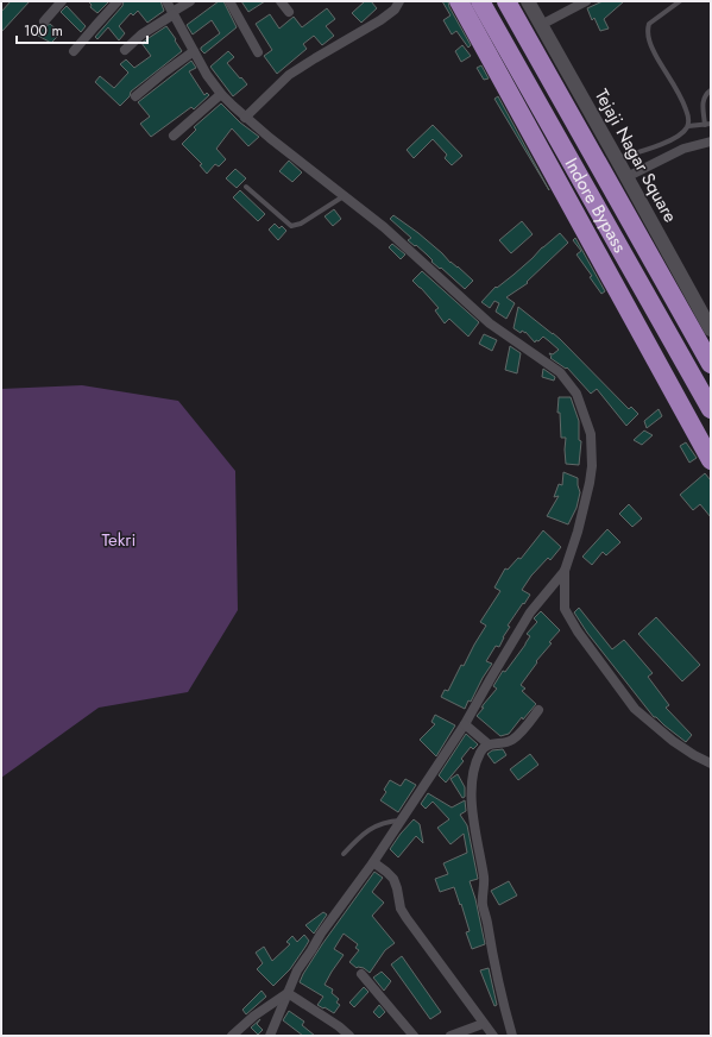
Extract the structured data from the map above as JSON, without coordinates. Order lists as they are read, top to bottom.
{
  "streets": {
    "highway": ["Indore Bypass"],
    "street": ["Tejaji Nagar Square"]
  },
  "parks": ["Tekri"],
  "scale_bar": "100 m"
}
